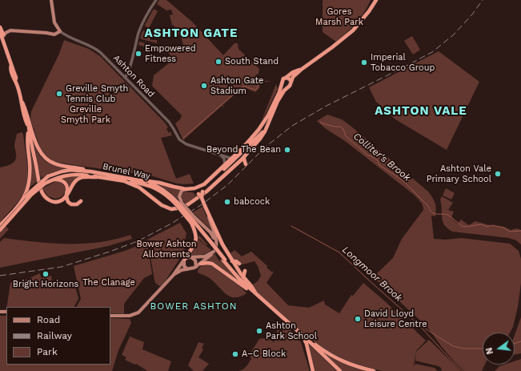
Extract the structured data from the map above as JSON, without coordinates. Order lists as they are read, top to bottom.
{
  "streets": {
    "highway": ["Brunel Way"],
    "street": ["Ashton Road"]
  },
  "districts": ["ASHTON GATE", "ASHTON VALE", "BOWER ASHTON"],
  "water": ["Colliter's Brook", "Longmoor Brook"],
  "parks": [
    "Gores Marsh Park",
    "Greville Smyth Park",
    "Bower Ashton Allotments",
    "The Clanage"
  ],
  "places": [
    "Empowered Fitness",
    "South Stand",
    "Imperial Tobacco Group",
    "Ashton Gate Stadium",
    "Greville Smyth Tennis Club",
    "Beyond The Bean",
    "Ashton Vale Primary School",
    "babcock",
    "Bright Horizons",
    "David Lloyd Leisure Centre",
    "Ashton Park School",
    "A–C Block"
  ],
  "legend": ["Road", "Railway", "Park"],
  "north": "left"
}
